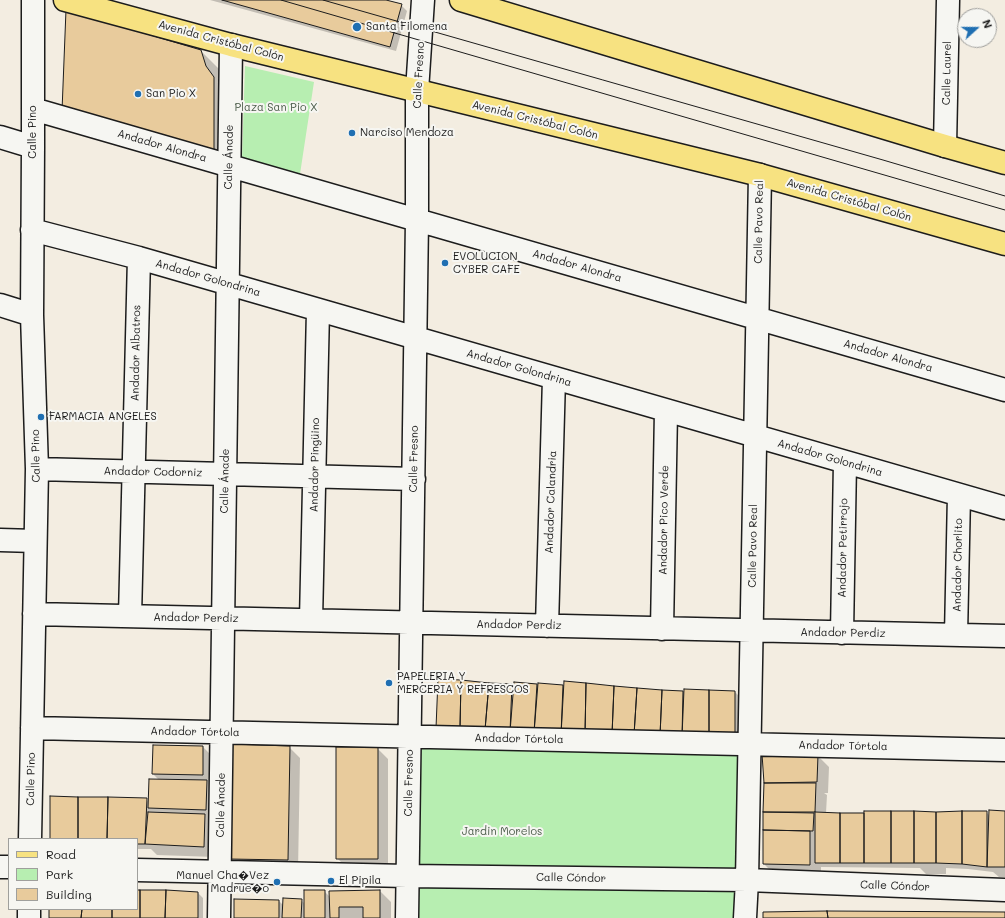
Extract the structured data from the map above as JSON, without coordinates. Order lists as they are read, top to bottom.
{
  "streets": {
    "main road": ["Avenida Cristóbal Colón"],
    "street": [
      "Calle Laurel",
      "Calle Fresno",
      "Calle Pino",
      "Andador Alondra",
      "Calle Ánade",
      "Calle Pavo Real",
      "Andador Golondrina",
      "Andador Albatros",
      "Andador Pingüino",
      "Andador Codorniz",
      "Andador Calandria",
      "Andador Pico Verde",
      "Andador Petirrojo",
      "Andador Chorlito",
      "Andador Perdiz",
      "Andador Tórtola",
      "Calle Cóndor"
    ]
  },
  "crossings": [
    ["Avenida Cristóbal Colón", "Calle Fresno"],
    ["Avenida Cristóbal Colón", "Calle Ánade"],
    ["Avenida Cristóbal Colón", "Calle Pavo Real"],
    ["Calle Fresno", "Andador Alondra"],
    ["Calle Fresno", "Andador Golondrina"],
    ["Calle Fresno", "Andador Codorniz"],
    ["Calle Fresno", "Andador Perdiz"],
    ["Calle Fresno", "Andador Tórtola"],
    ["Calle Fresno", "Calle Cóndor"],
    ["Calle Pino", "Andador Alondra"],
    ["Calle Pino", "Andador Golondrina"],
    ["Calle Pino", "Andador Codorniz"],
    ["Calle Pino", "Andador Perdiz"],
    ["Calle Pino", "Andador Tórtola"],
    ["Andador Alondra", "Calle Ánade"],
    ["Andador Alondra", "Calle Pavo Real"],
    ["Calle Ánade", "Andador Golondrina"],
    ["Calle Ánade", "Andador Codorniz"],
    ["Calle Ánade", "Andador Perdiz"],
    ["Calle Ánade", "Andador Tórtola"],
    ["Calle Ánade", "Calle Cóndor"],
    ["Calle Pavo Real", "Andador Golondrina"],
    ["Calle Pavo Real", "Andador Perdiz"],
    ["Calle Pavo Real", "Andador Tórtola"],
    ["Calle Pavo Real", "Calle Cóndor"],
    ["Andador Golondrina", "Andador Albatros"],
    ["Andador Golondrina", "Andador Pingüino"],
    ["Andador Golondrina", "Andador Calandria"],
    ["Andador Golondrina", "Andador Pico Verde"],
    ["Andador Golondrina", "Andador Petirrojo"],
    ["Andador Golondrina", "Andador Chorlito"],
    ["Andador Albatros", "Andador Codorniz"],
    ["Andador Albatros", "Andador Perdiz"],
    ["Andador Pingüino", "Andador Codorniz"],
    ["Andador Pingüino", "Andador Perdiz"],
    ["Andador Calandria", "Andador Perdiz"],
    ["Andador Pico Verde", "Andador Perdiz"],
    ["Andador Petirrojo", "Andador Perdiz"],
    ["Andador Chorlito", "Andador Perdiz"]
  ],
  "parks": ["Plaza San Pio X", "Jardin Morelos"],
  "places": [
    "Santa Filomena",
    "San Pio X",
    "Narciso Mendoza",
    "EVOLUCION CYBER CAFE",
    "FARMACIA ANGELES",
    "PAPELERIA Y MERCERIA Y REFRESCOS",
    "El Pipila",
    "Manuel Cha�Vez Madrue�o"
  ],
  "legend": ["Road", "Park", "Building"],
  "north": "right"
}
